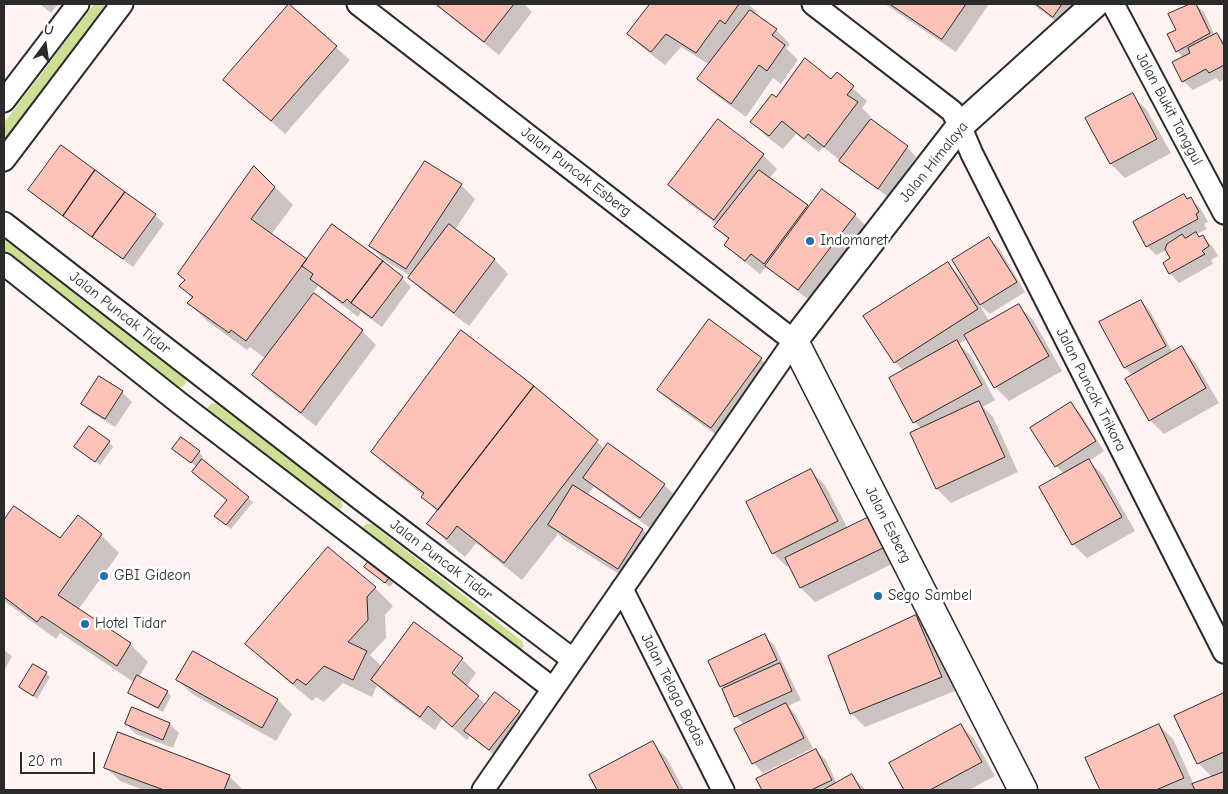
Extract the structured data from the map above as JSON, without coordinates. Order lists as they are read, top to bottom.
{
  "streets": {
    "main road": ["Jalan Esberg"],
    "street": [
      "Jalan Bukit Tanggul",
      "Jalan Himalaya",
      "Jalan Puncak Esberg",
      "Jalan Puncak Tidar",
      "Jalan Puncak Trikora",
      "Jalan Telaga Bodas"
    ]
  },
  "crossings": [
    ["Jalan Himalaya", "Jalan Puncak Esberg"],
    ["Jalan Himalaya", "Jalan Puncak Trikora"],
    ["Jalan Himalaya", "Jalan Esberg"],
    ["Jalan Puncak Esberg", "Jalan Esberg"]
  ],
  "places": [
    "Indomaret",
    "GBI Gideon",
    "Sego Sambel",
    "Hotel Tidar"
  ],
  "scale_bar": "20 m",
  "north": "top"
}
